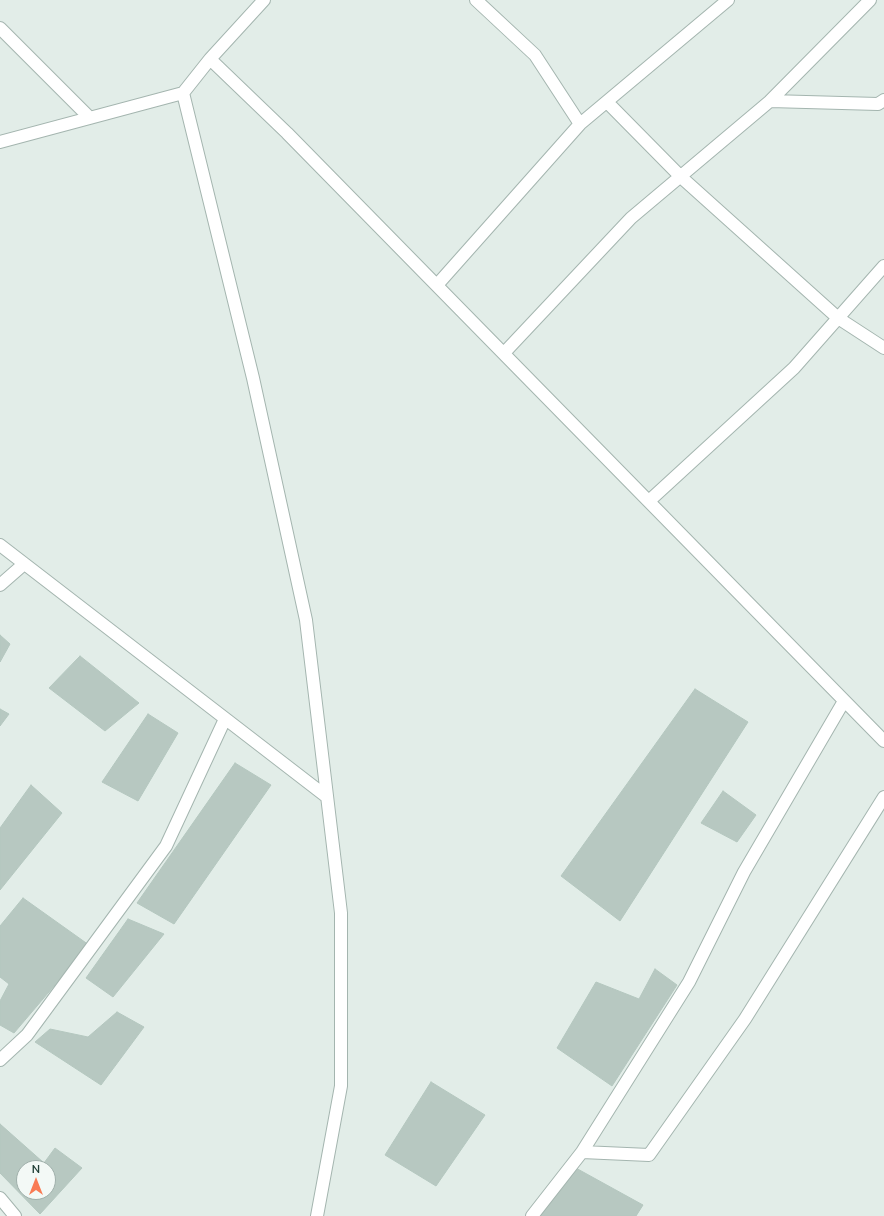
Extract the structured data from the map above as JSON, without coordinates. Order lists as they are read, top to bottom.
{
  "north": "top"
}
